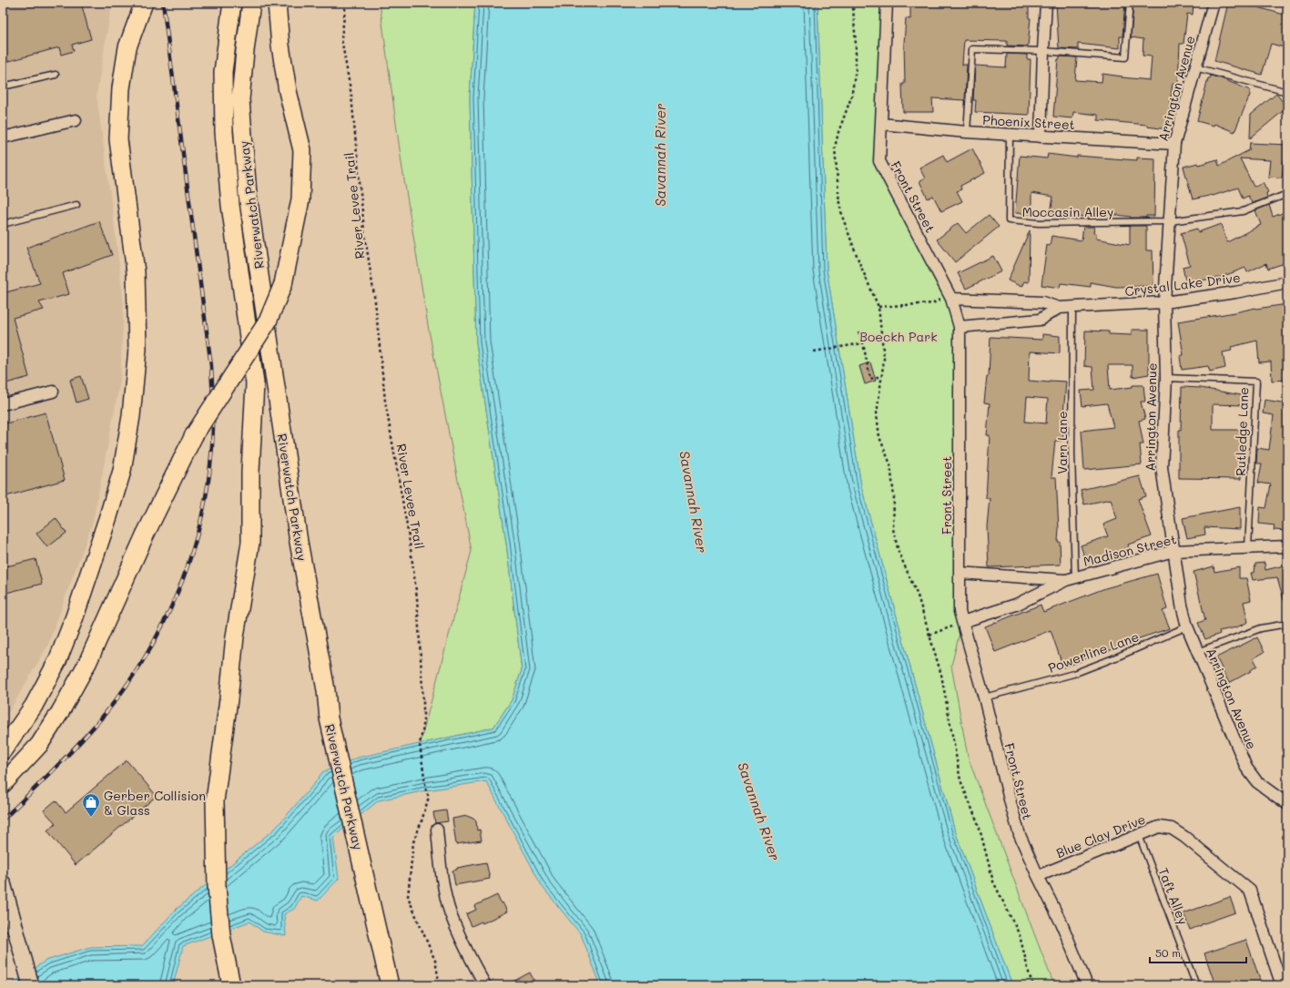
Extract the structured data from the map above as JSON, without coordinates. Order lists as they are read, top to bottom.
{
  "streets": {
    "main road": ["Riverwatch Parkway"],
    "street": [
      "Arrington Avenue",
      "Phoenix Street",
      "Front Street",
      "Crystal Lake Drive",
      "Madison Street",
      "Blue Clay Drive"
    ],
    "lane": [
      "Moccasin Alley",
      "Rutledge Lane",
      "Varn Lane",
      "Powerline Lane",
      "Taft Alley"
    ],
    "path": ["River Levee Trail"]
  },
  "crossings": [
    ["Arrington Avenue", "Phoenix Street"],
    ["Arrington Avenue", "Moccasin Alley"],
    ["Arrington Avenue", "Crystal Lake Drive"],
    ["Arrington Avenue", "Rutledge Lane"],
    ["Arrington Avenue", "Madison Street"],
    ["Arrington Avenue", "Powerline Lane"],
    ["Phoenix Street", "Front Street"],
    ["Phoenix Street", "Moccasin Alley"],
    ["Front Street", "Crystal Lake Drive"],
    ["Front Street", "Madison Street"],
    ["Front Street", "Powerline Lane"],
    ["Front Street", "Blue Clay Drive"],
    ["Crystal Lake Drive", "Varn Lane"],
    ["Rutledge Lane", "Madison Street"],
    ["Varn Lane", "Madison Street"],
    ["Blue Clay Drive", "Taft Alley"]
  ],
  "water": ["Savannah River"],
  "parks": ["Boeckh Park"],
  "places": {
    "shop": ["Gerber Collision & Glass"]
  },
  "scale_bar": "50 m"
}
